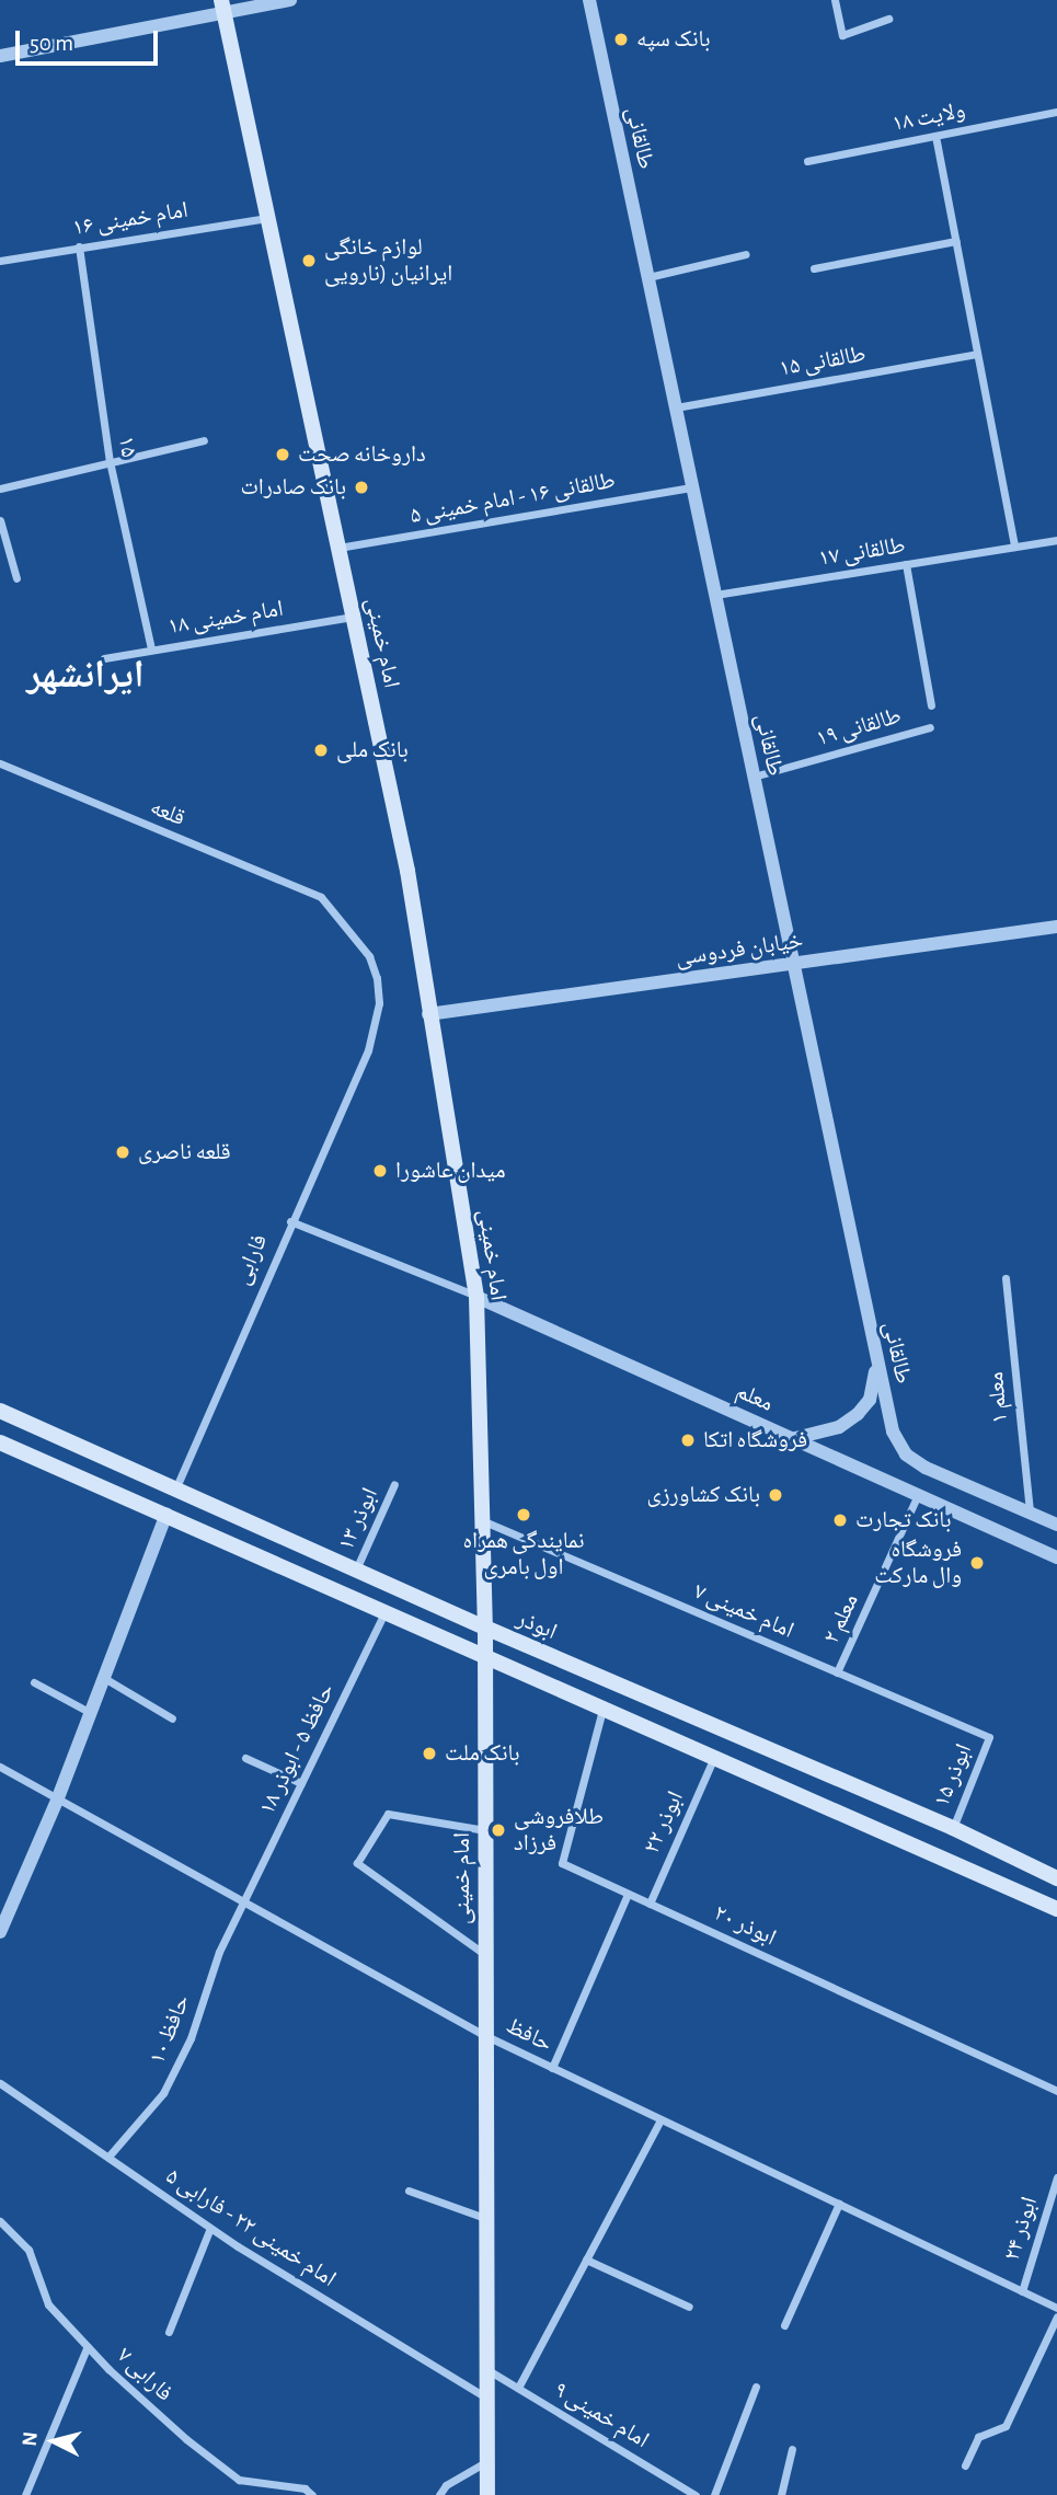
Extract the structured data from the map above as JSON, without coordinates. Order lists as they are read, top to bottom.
{
  "streets": {
    "main road": ["امام خمینی", "ابوذر"],
    "street": [
      "ولایت ۱۸",
      "طالقانی",
      "امام خمینی ۱۶",
      "طالقانی ۱۵",
      "۱۵",
      "طالقانی ۱۶ - امام خمینی ۵",
      "طالقانی ۱۷",
      "امام خمینی ۱۸",
      "طالقانی ۱۹",
      "قلعه",
      "خیابان فردوسی",
      "فارابی",
      "معلم",
      "معلم ۱",
      "ابوذر ۱۳",
      "امام خمینی ۷",
      "معلم ۲",
      "حافظ ۵ - ابوذر ۱۸",
      "ابوذر ۱۵",
      "ابوذر ۲۲",
      "ابوذر ۲۰",
      "حافظ ۱۰",
      "حافظ",
      "امام خمینی ۲۲ - فارابی ۵",
      "ابوذر ۲۴",
      "فارابی ۷",
      "امام خمینی ۹"
    ]
  },
  "crossings": [
    ["طالقانی", "طالقانی ۱۵"],
    ["طالقانی", "طالقانی ۱۶ - امام خمینی ۵"],
    ["طالقانی", "طالقانی ۱۷"],
    ["طالقانی", "طالقانی ۱۹"],
    ["طالقانی", "خیابان فردوسی"],
    ["طالقانی", "معلم ۱"],
    ["امام خمینی ۱۶", "۱۵"],
    ["امام خمینی ۱۶", "امام خمینی"],
    ["۱۵", "امام خمینی ۱۸"],
    ["طالقانی ۱۶ - امام خمینی ۵", "امام خمینی"],
    ["امام خمینی ۱۸", "امام خمینی"],
    ["امام خمینی", "خیابان فردوسی"],
    ["امام خمینی", "معلم"],
    ["امام خمینی", "امام خمینی ۷"],
    ["امام خمینی", "ابوذر"],
    ["امام خمینی", "حافظ"],
    ["امام خمینی", "امام خمینی ۲۲ - فارابی ۵"],
    ["امام خمینی", "امام خمینی ۹"],
    ["قلعه", "فارابی"],
    ["فارابی", "ابوذر"],
    ["معلم", "معلم ۲"],
    ["ابوذر ۱۳", "ابوذر"],
    ["امام خمینی ۷", "معلم ۲"],
    ["امام خمینی ۷", "ابوذر ۱۵"],
    ["ابوذر", "ابوذر ۱۵"],
    ["حافظ ۵ - ابوذر ۱۸", "حافظ ۱۰"],
    ["حافظ ۵ - ابوذر ۱۸", "حافظ"],
    ["ابوذر ۲۲", "ابوذر ۲۰"],
    ["حافظ ۱۰", "حافظ"],
    ["حافظ ۱۰", "امام خمینی ۲۲ - فارابی ۵"],
    ["حافظ", "ابوذر ۲۴"]
  ],
  "districts": ["ایرانشهر"],
  "places": [
    "بانک سپه",
    "لوازم خانگی ایرانیان (نارویی",
    "داروخانه صحت",
    "بانک صادرات",
    "بانک ملی",
    "قلعه ناصری",
    "میدان عاشورا",
    "فروشگاه اتکا",
    "بانک کشاورزی",
    "نمایندگی همراه اول بامری",
    "بانک تجارت",
    "فروشگاه وال مارکت",
    "بانک ملت",
    "طلافروشی فرزاد"
  ],
  "scale_bar": "50 m",
  "north": "left"
}
